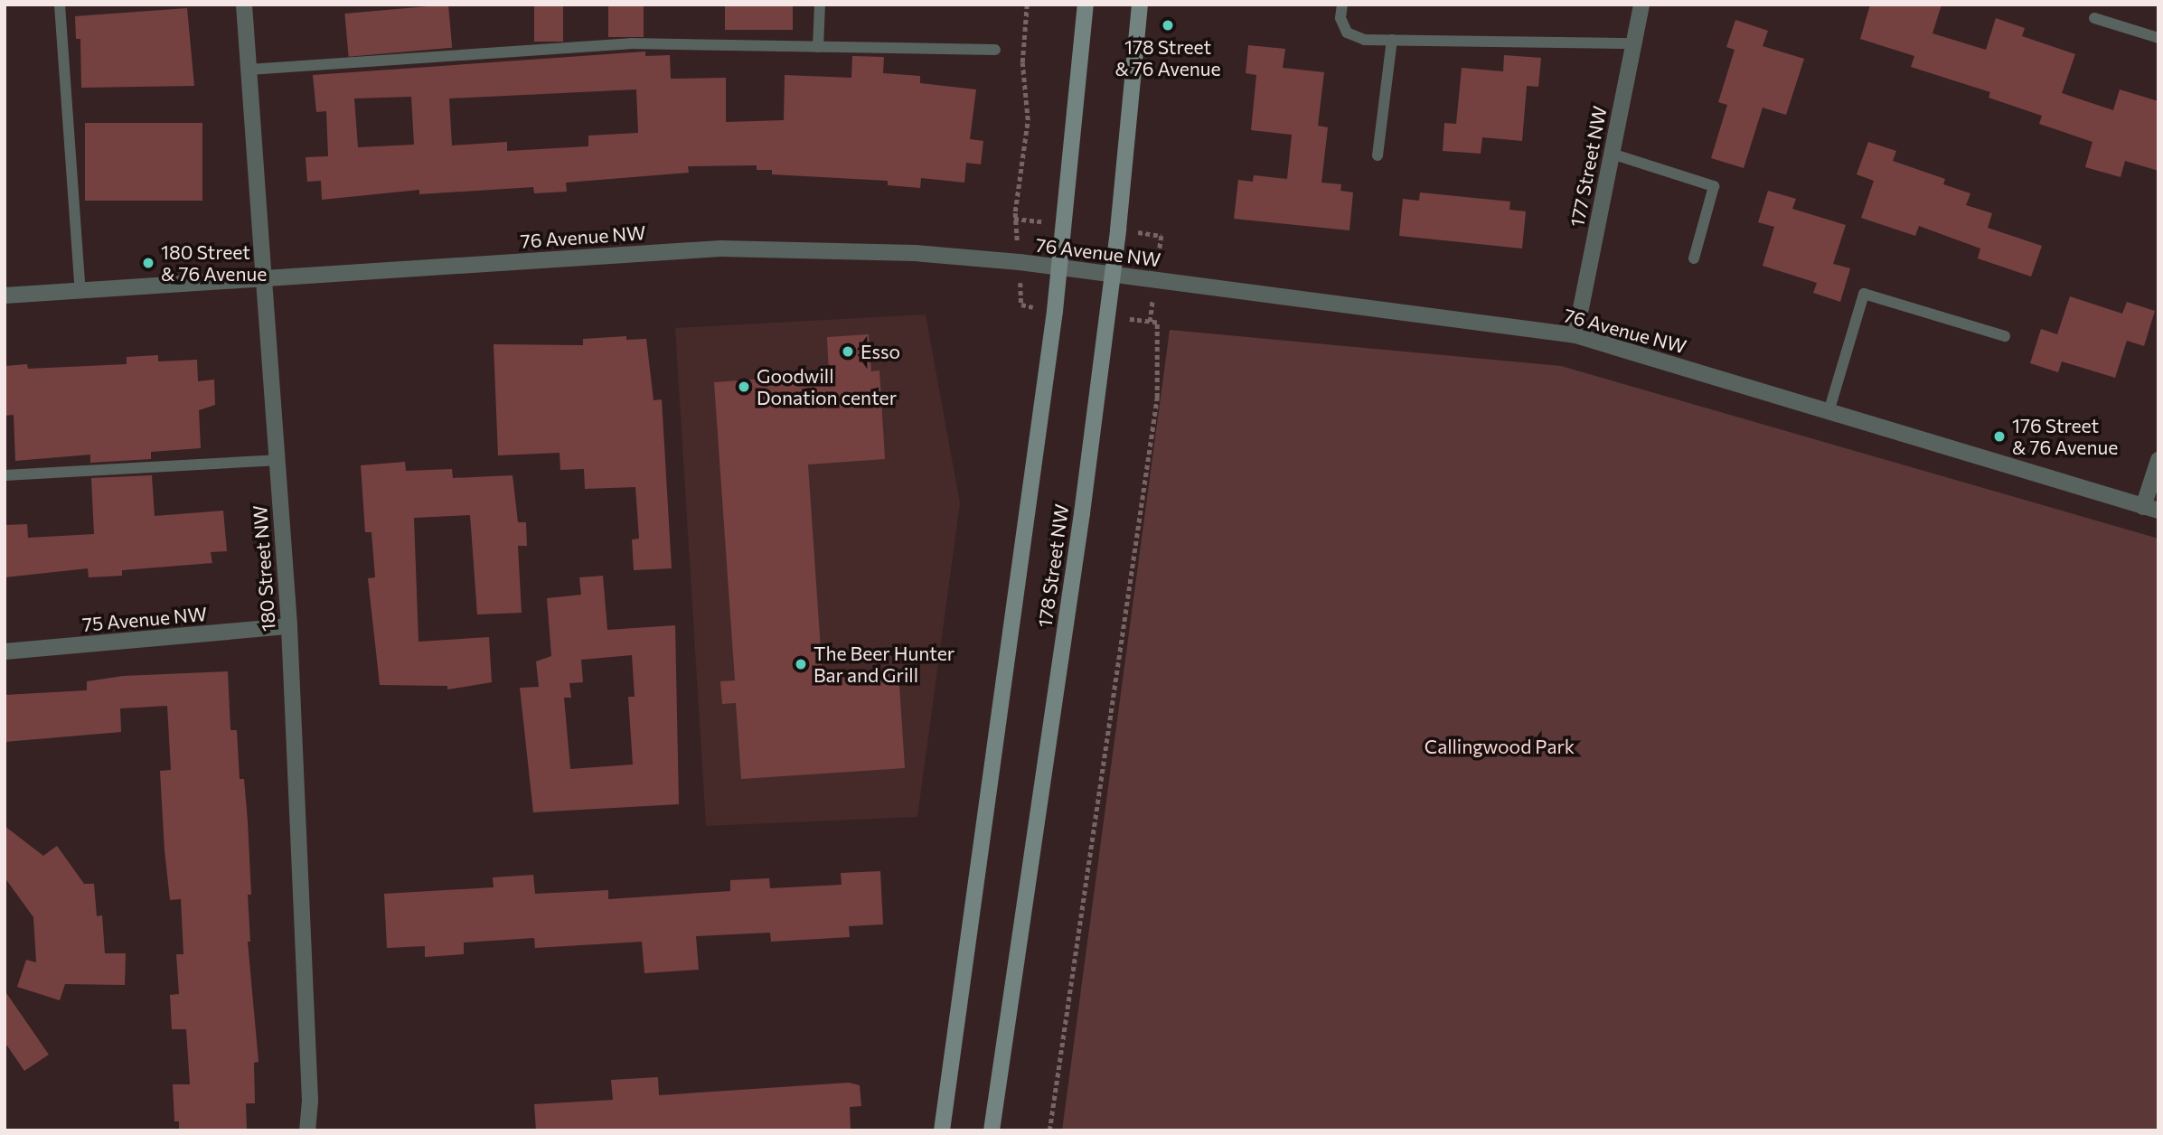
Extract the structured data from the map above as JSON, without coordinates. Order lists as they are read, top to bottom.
{
  "streets": {
    "main road": ["178 Street NW"],
    "street": [
      "177 Street NW",
      "76 Avenue NW",
      "180 Street NW",
      "75 Avenue NW"
    ]
  },
  "crossings": [
    ["177 Street NW", "76 Avenue NW"],
    ["76 Avenue NW", "178 Street NW"],
    ["76 Avenue NW", "180 Street NW"],
    ["180 Street NW", "75 Avenue NW"]
  ],
  "parks": ["Callingwood Park"],
  "places": [
    "178 Street & 76 Avenue",
    "180 Street & 76 Avenue",
    "Esso",
    "Goodwill Donation center",
    "176 Street & 76 Avenue",
    "The Beer Hunter Bar and Grill"
  ]
}
